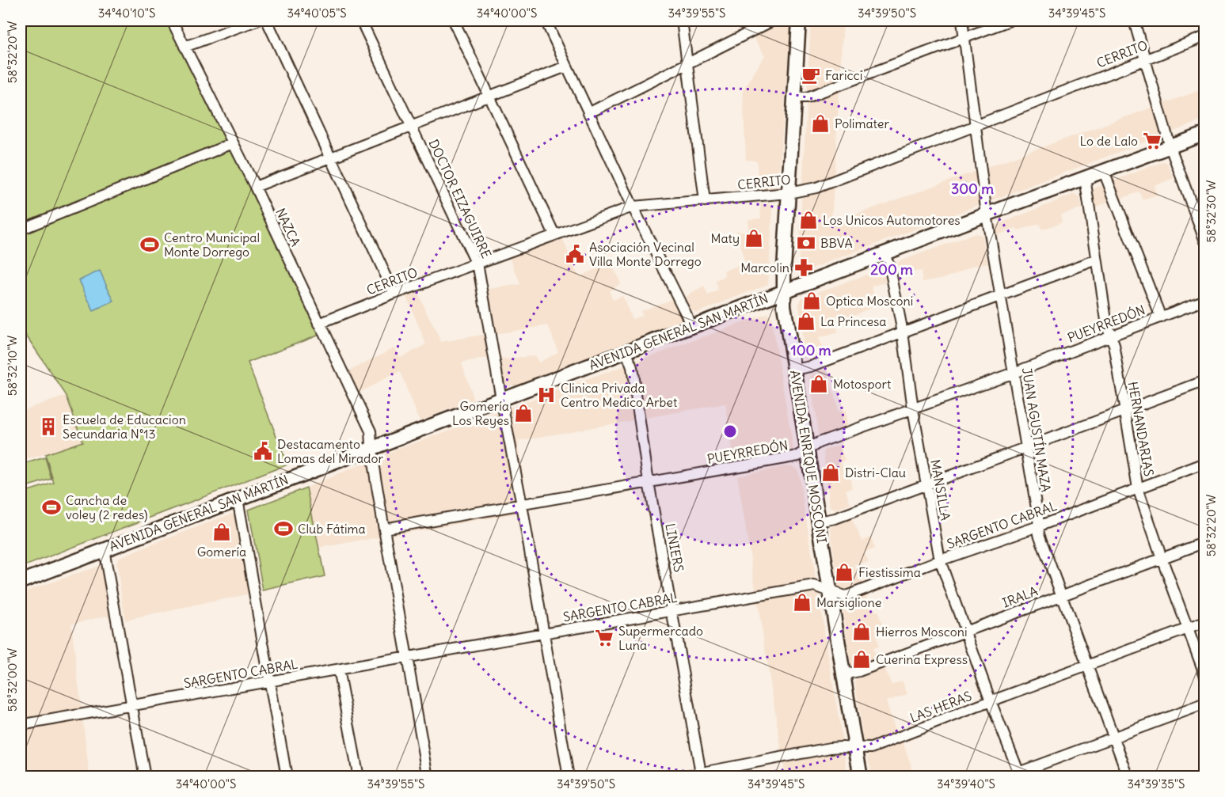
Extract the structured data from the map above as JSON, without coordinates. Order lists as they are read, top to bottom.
{
  "streets": {
    "main road": ["AVENIDA GENERAL SAN MARTÍN", "AVENIDA ENRIQUE MOSCONI"],
    "street": [
      "CERRITO",
      "DOCTOR EIZAGUIRRE",
      "NAZCA",
      "PUEYRREDÓN",
      "HERNANDARIAS",
      "JUAN AGUSTÍN MAZA",
      "MANSILLA",
      "SARGENTO CABRAL",
      "LINIERS",
      "IRALA",
      "LAS HERAS"
    ]
  },
  "crossings": [
    ["CERRITO", "DOCTOR EIZAGUIRRE"],
    ["CERRITO", "NAZCA"],
    ["CERRITO", "JUAN AGUSTÍN MAZA"],
    ["CERRITO", "AVENIDA ENRIQUE MOSCONI"],
    ["DOCTOR EIZAGUIRRE", "PUEYRREDÓN"],
    ["DOCTOR EIZAGUIRRE", "AVENIDA GENERAL SAN MARTÍN"],
    ["DOCTOR EIZAGUIRRE", "SARGENTO CABRAL"],
    ["NAZCA", "PUEYRREDÓN"],
    ["NAZCA", "AVENIDA GENERAL SAN MARTÍN"],
    ["NAZCA", "SARGENTO CABRAL"],
    ["PUEYRREDÓN", "HERNANDARIAS"],
    ["PUEYRREDÓN", "JUAN AGUSTÍN MAZA"],
    ["PUEYRREDÓN", "AVENIDA ENRIQUE MOSCONI"],
    ["PUEYRREDÓN", "MANSILLA"],
    ["PUEYRREDÓN", "LINIERS"],
    ["AVENIDA GENERAL SAN MARTÍN", "HERNANDARIAS"],
    ["AVENIDA GENERAL SAN MARTÍN", "JUAN AGUSTÍN MAZA"],
    ["AVENIDA GENERAL SAN MARTÍN", "AVENIDA ENRIQUE MOSCONI"],
    ["AVENIDA GENERAL SAN MARTÍN", "MANSILLA"],
    ["AVENIDA GENERAL SAN MARTÍN", "LINIERS"],
    ["HERNANDARIAS", "SARGENTO CABRAL"],
    ["HERNANDARIAS", "IRALA"],
    ["HERNANDARIAS", "LAS HERAS"],
    ["JUAN AGUSTÍN MAZA", "SARGENTO CABRAL"],
    ["JUAN AGUSTÍN MAZA", "IRALA"],
    ["JUAN AGUSTÍN MAZA", "LAS HERAS"],
    ["AVENIDA ENRIQUE MOSCONI", "SARGENTO CABRAL"],
    ["AVENIDA ENRIQUE MOSCONI", "IRALA"],
    ["AVENIDA ENRIQUE MOSCONI", "LAS HERAS"],
    ["MANSILLA", "SARGENTO CABRAL"],
    ["MANSILLA", "IRALA"],
    ["MANSILLA", "LAS HERAS"],
    ["SARGENTO CABRAL", "LINIERS"],
    ["LINIERS", "LAS HERAS"]
  ],
  "places": {
    "cafe": ["Faricci"],
    "shop": [
      "Polimater",
      "Los Unicos Automotores",
      "Maty",
      "Optica Mosconi",
      "La Princesa",
      "Motosport",
      "Gomería Los Reyes",
      "Distri-Clau",
      "Gomería",
      "Fiestissima",
      "Marsiglione",
      "Hierros Mosconi",
      "Cuerina Express"
    ],
    "supermarket": ["Lo de Lalo", "Supermercado Luna"],
    "bank": ["BBVA"],
    "sports": ["Centro Municipal Monte Dorrego", "Cancha de voley (2 redes)", "Club Fátima"],
    "public building": ["Asociación Vecinal Villa Monte Dorrego", "Destacamento Lomas del Mirador"],
    "pharmacy": ["Marcolin"],
    "hospital": ["Clinica Privada Centro Medico Arbet"],
    "building": ["Escuela de Educacion Secundaria N°13"]
  },
  "coordinates": [
    "34°40'10\"S",
    "34°40'05\"S",
    "34°40'00\"S",
    "34°39'55\"S",
    "34°39'50\"S",
    "34°39'45\"S",
    "58°32'20\"W",
    "58°32'30\"W",
    "58°32'10\"W",
    "58°32'00\"W",
    "34°39'40\"S",
    "34°39'35\"S"
  ],
  "rings": ["300 m", "200 m", "100 m"]
}
